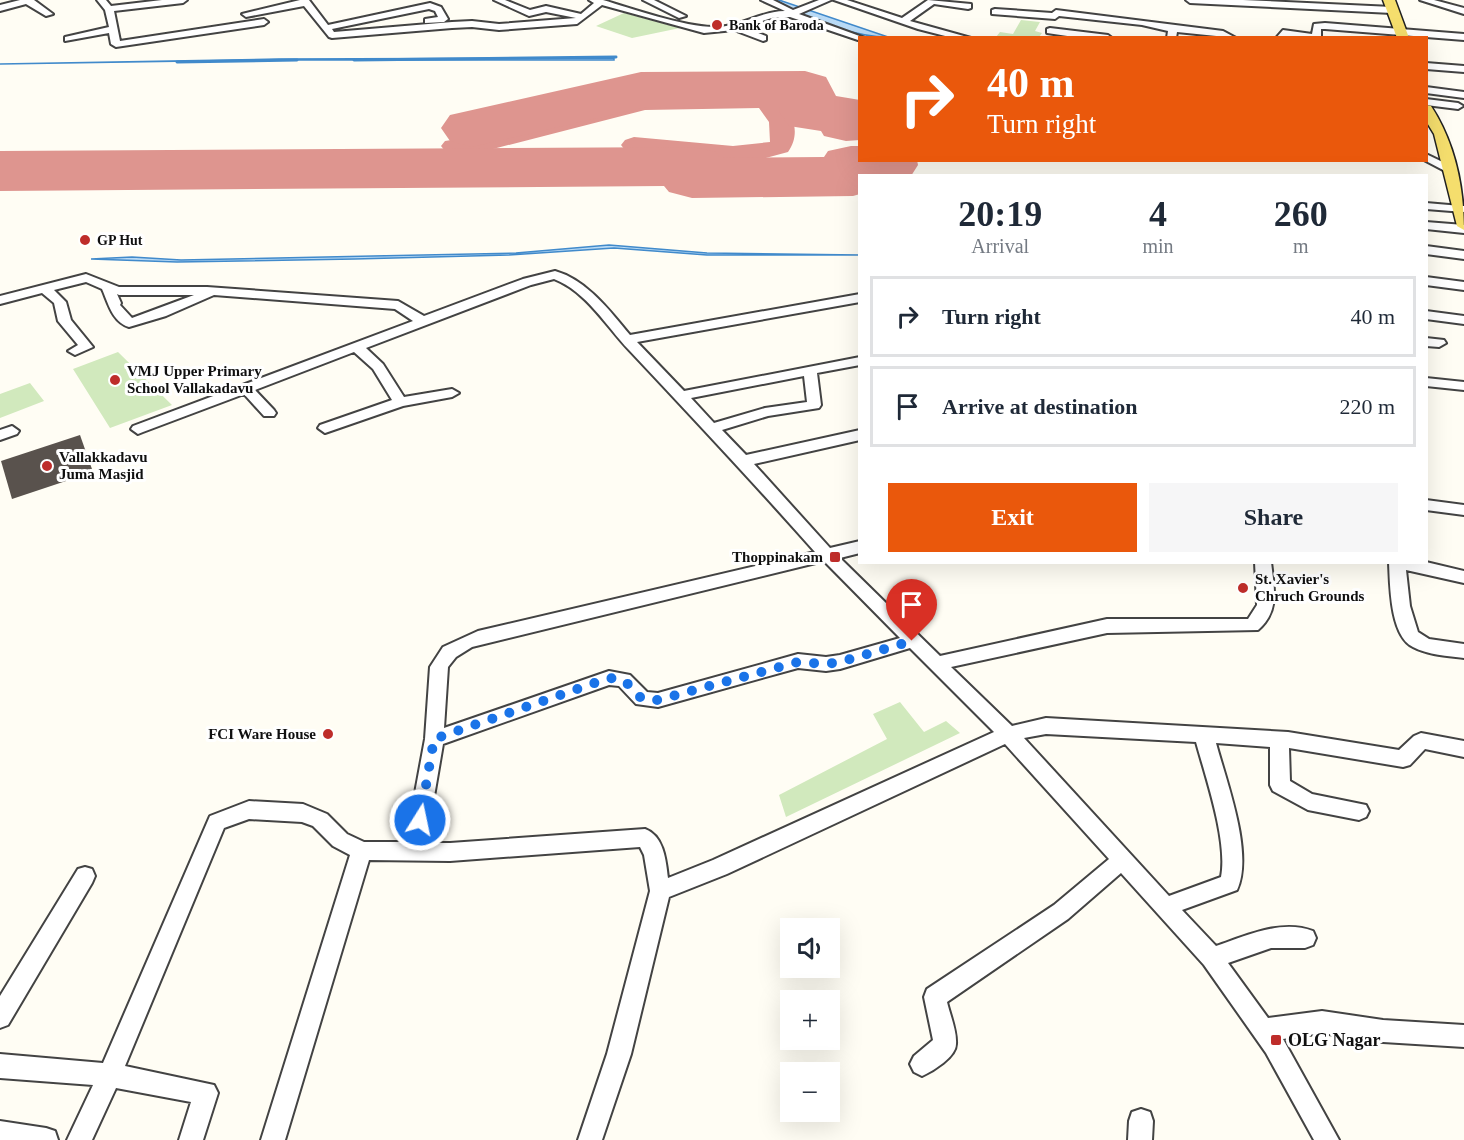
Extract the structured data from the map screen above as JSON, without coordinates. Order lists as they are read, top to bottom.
{
  "places": {
    "other": [
      "Bank of Baroda",
      "GP Hut",
      "VMJ Upper Primary School Vallakadavu",
      "Vallakkadavu Juma Masjid",
      "St. Xavier's Chruch Grounds",
      "FCI Ware House"
    ],
    "transit": ["Thoppinakam", "OLG Nagar"]
  },
  "page": {
    "turn": ["40 m", "Turn right"],
    "eta": [
      "20:19",
      "Arrival",
      "4",
      "min",
      "260",
      "m"
    ],
    "list": [
      {
        "name": "Turn right",
        "value": "40 m"
      },
      {
        "name": "Arrive at destination",
        "value": "220 m"
      }
    ],
    "buttons": ["Exit", "Share"],
    "map_buttons": ["+", "−"]
  }
}
